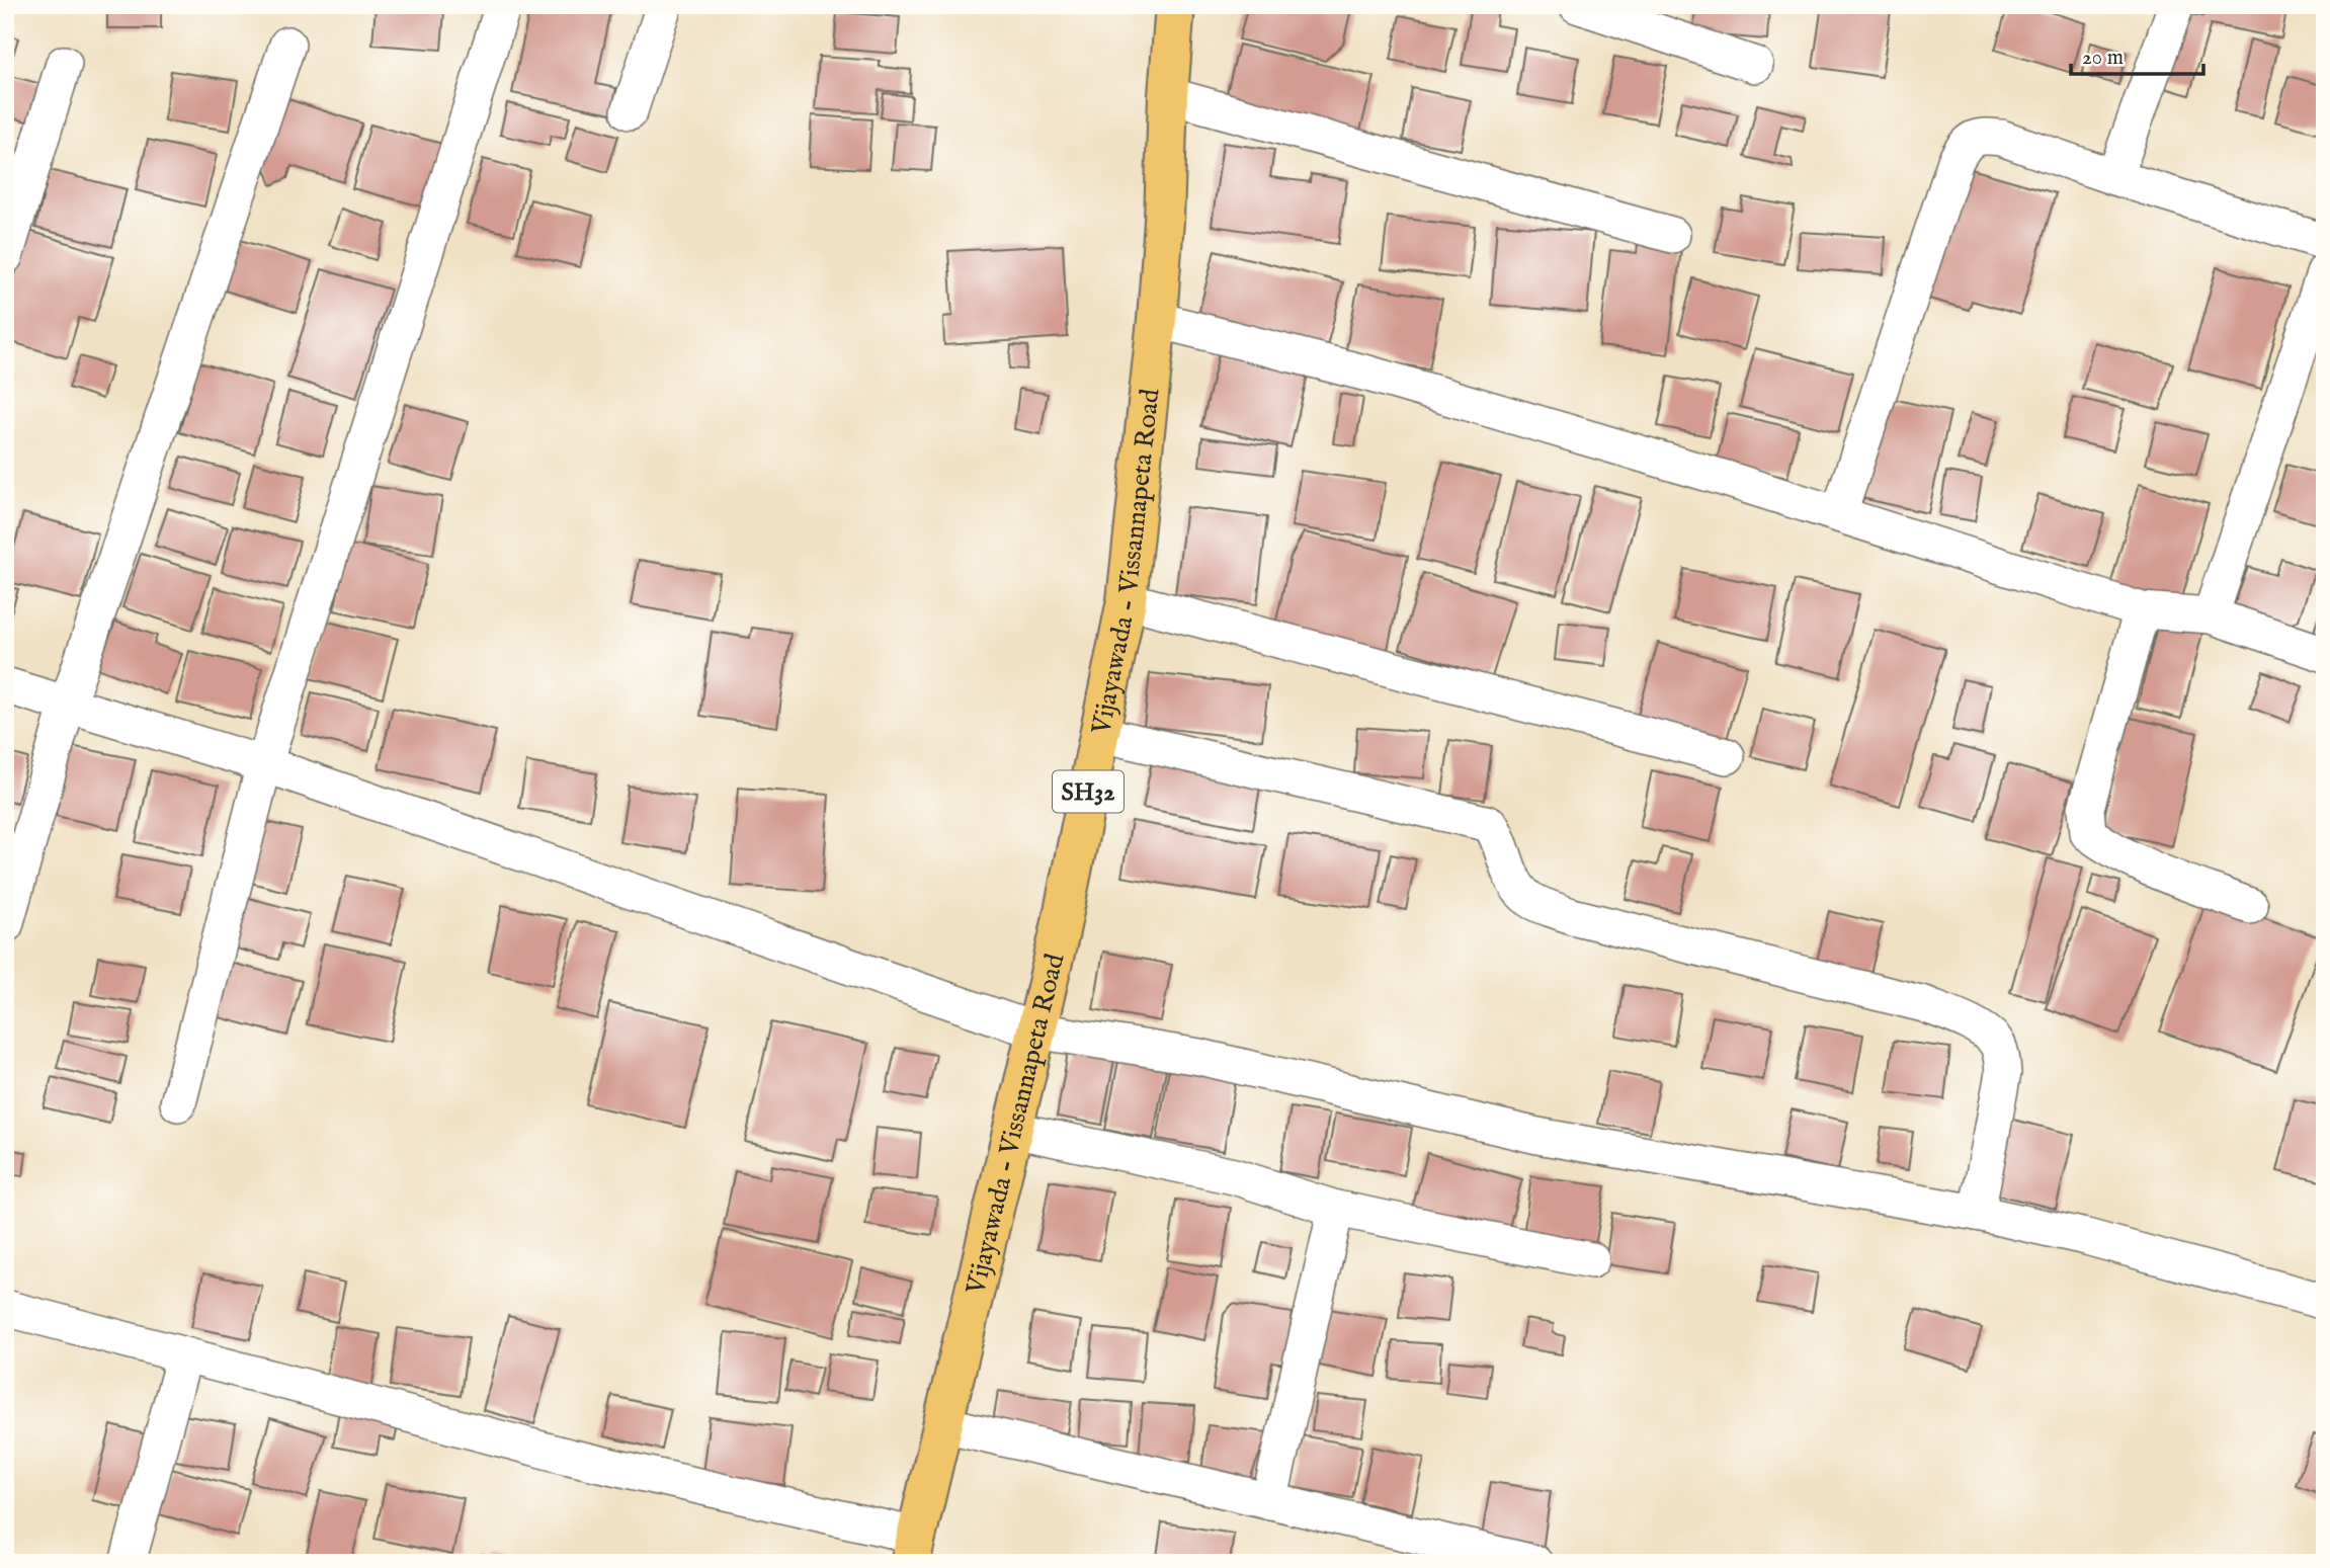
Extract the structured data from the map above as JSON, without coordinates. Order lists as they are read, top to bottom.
{
  "streets": {
    "main road": ["Vijayawada - Vissannapeta Road", "SH32"]
  },
  "scale_bar": "20 m"
}
